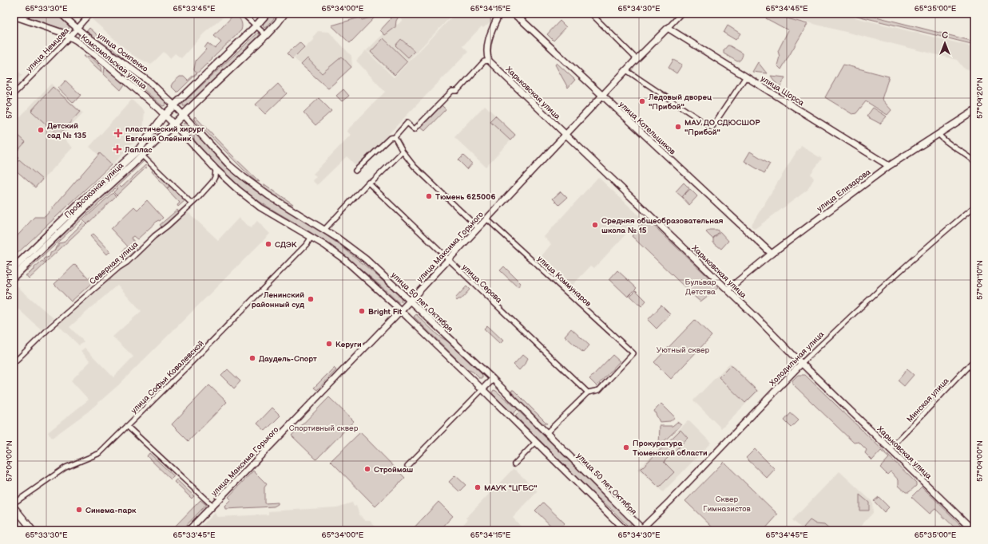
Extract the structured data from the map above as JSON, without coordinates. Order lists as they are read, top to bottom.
{
  "streets": {
    "main road": ["Профсоюзная улица"],
    "street": [
      "улица Немцова",
      "улица Осипенко",
      "Комсомольская улица",
      "улица Щорса",
      "Харьковская улица",
      "улица Котельщиков",
      "улица Елизарова",
      "улица Максима Горького",
      "Северная улица",
      "улица Коммунаров",
      "улица Серова",
      "улица 50 лет Октября",
      "Холодильная улица",
      "улица Софьи Ковалевской",
      "Минская улица"
    ]
  },
  "crossings": [
    ["улица Немцова", "улица Осипенко"],
    ["улица Немцова", "Комсомольская улица"],
    ["улица Осипенко", "Профсоюзная улица"],
    ["улица Осипенко", "улица 50 лет Октября"],
    ["Комсомольская улица", "Профсоюзная улица"],
    ["улица Щорса", "улица Елизарова"],
    ["улица Щорса", "улица Максима Горького"],
    ["Харьковская улица", "улица Елизарова"],
    ["Харьковская улица", "улица Максима Горького"],
    ["Харьковская улица", "Холодильная улица"],
    ["Харьковская улица", "Минская улица"],
    ["улица Котельщиков", "улица Елизарова"],
    ["улица Котельщиков", "улица Максима Горького"],
    ["Профсоюзная улица", "улица 50 лет Октября"],
    ["улица Максима Горького", "улица Коммунаров"],
    ["улица Максима Горького", "улица Серова"],
    ["улица Максима Горького", "улица 50 лет Октября"],
    ["улица Коммунаров", "улица Серова"],
    ["улица 50 лет Октября", "Холодильная улица"]
  ],
  "parks": [
    "Бульвар Детства",
    "Уютный сквер",
    "Спортивный сквер",
    "Сквер Гимназистов"
  ],
  "places": {
    "other": [
      "Ледовый дворец \"Прибой\"",
      "МАУ ДО СДЮСШОР \"Прибой\"",
      "Детский сад № 135",
      "Тюмень 625006",
      "Средняя общеобразовательная школа № 15",
      "СДЭК",
      "Ленинский районный суд",
      "Bright Fit",
      "Керуги",
      "Даудель-Спорт",
      "Прокуратура Тюменской области",
      "Строймаш",
      "МАУК \"ЦГБС\"",
      "Синема-парк"
    ],
    "health": ["пластический хирург Евгений Олейник", "Лаплас"]
  },
  "north": "top",
  "coordinates": [
    "65°33'30\"E",
    "65°33'45\"E",
    "65°34'00\"E",
    "65°34'15\"E",
    "65°34'30\"E",
    "65°34'45\"E",
    "65°35'00\"E",
    "57°09'20\"N",
    "57°09'10\"N",
    "57°09'00\"N"
  ]
}
